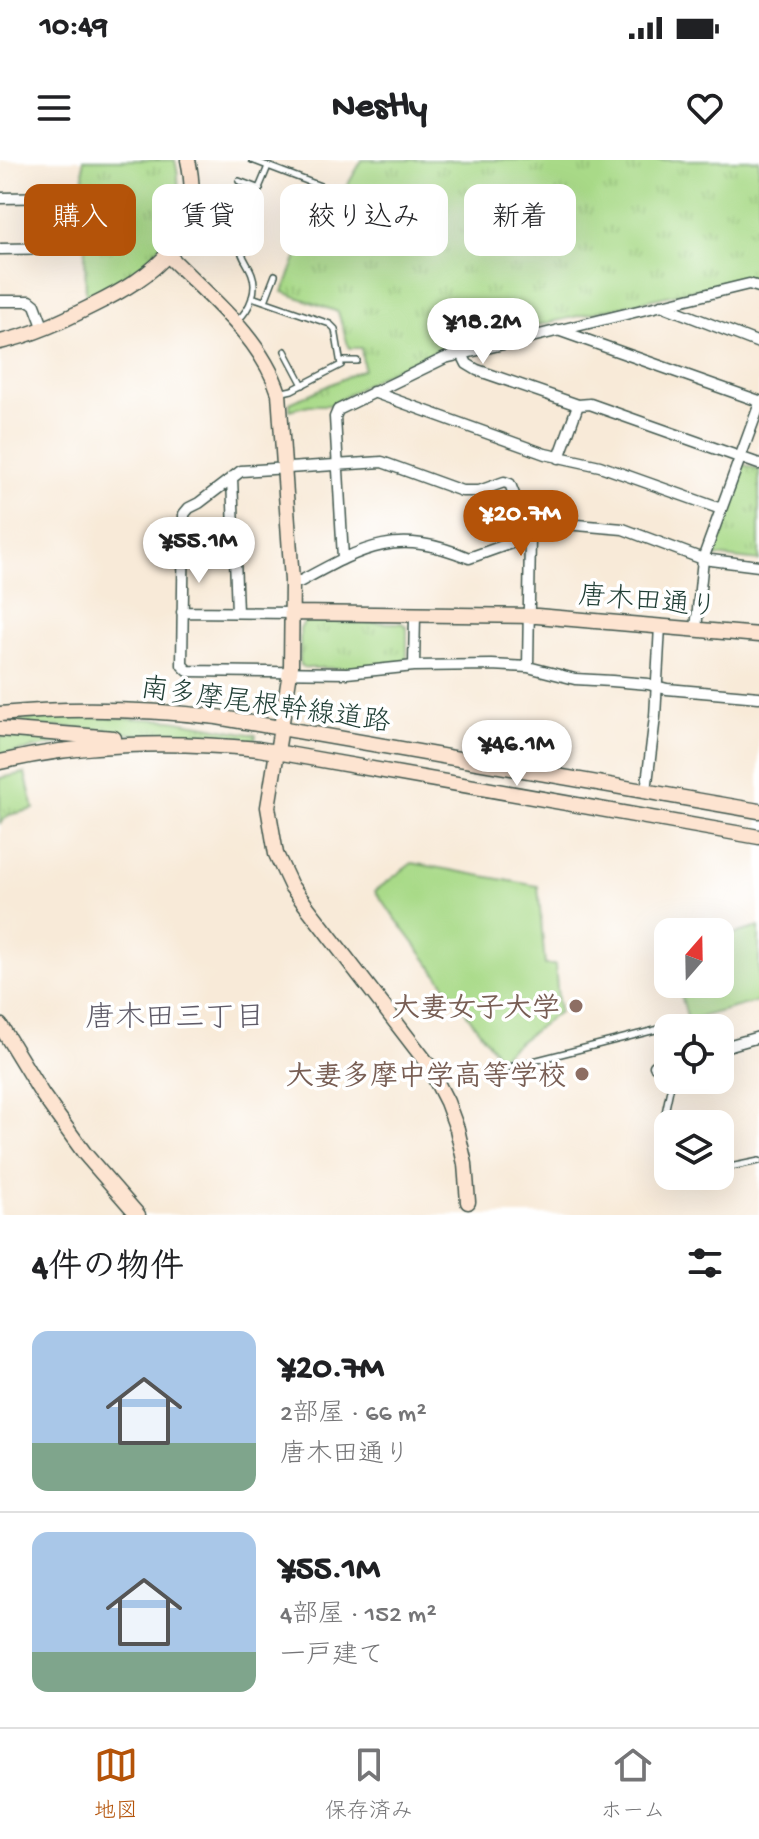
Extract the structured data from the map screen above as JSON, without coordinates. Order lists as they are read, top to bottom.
{
  "streets": {
    "main road": ["唐木田通り", "南多摩尾根幹線道路"]
  },
  "districts": ["唐木田三丁目"],
  "places": ["大妻女子大学", "大妻多摩中学高等学校"],
  "north": "top",
  "page": {
    "status": "10:49",
    "header": "Nestly",
    "chip": [
      "購入",
      "賃貸",
      "絞り込み",
      "新着"
    ],
    "price": [
      "¥18.2M",
      "¥20.7M",
      "¥55.1M",
      "¥46.1M"
    ],
    "heading": "4件の物件",
    "list": [
      {
        "name": "¥20.7M",
        "note": "2部屋 · 66 m² · 唐木田通り"
      },
      {
        "name": "¥55.1M",
        "note": "4部屋 · 152 m² · 一戸建て"
      }
    ],
    "tabs": ["地図", "保存済み", "ホーム"]
  }
}
